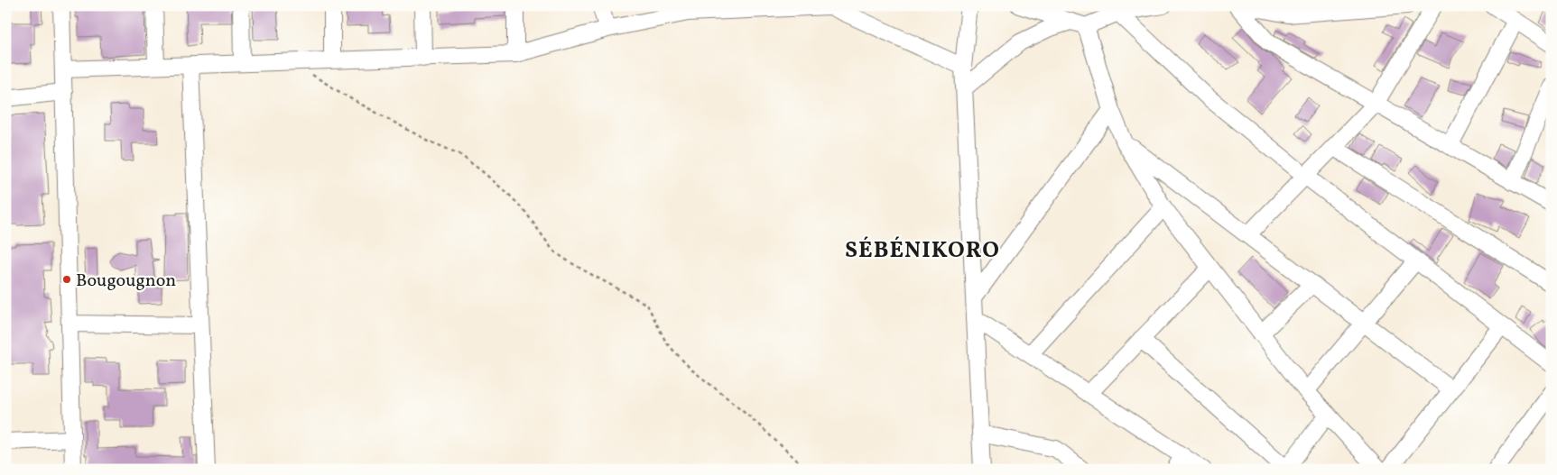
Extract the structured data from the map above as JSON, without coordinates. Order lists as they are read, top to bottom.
{
  "districts": ["SÉBÉNIKORO"],
  "places": ["Bougougnon"]
}
